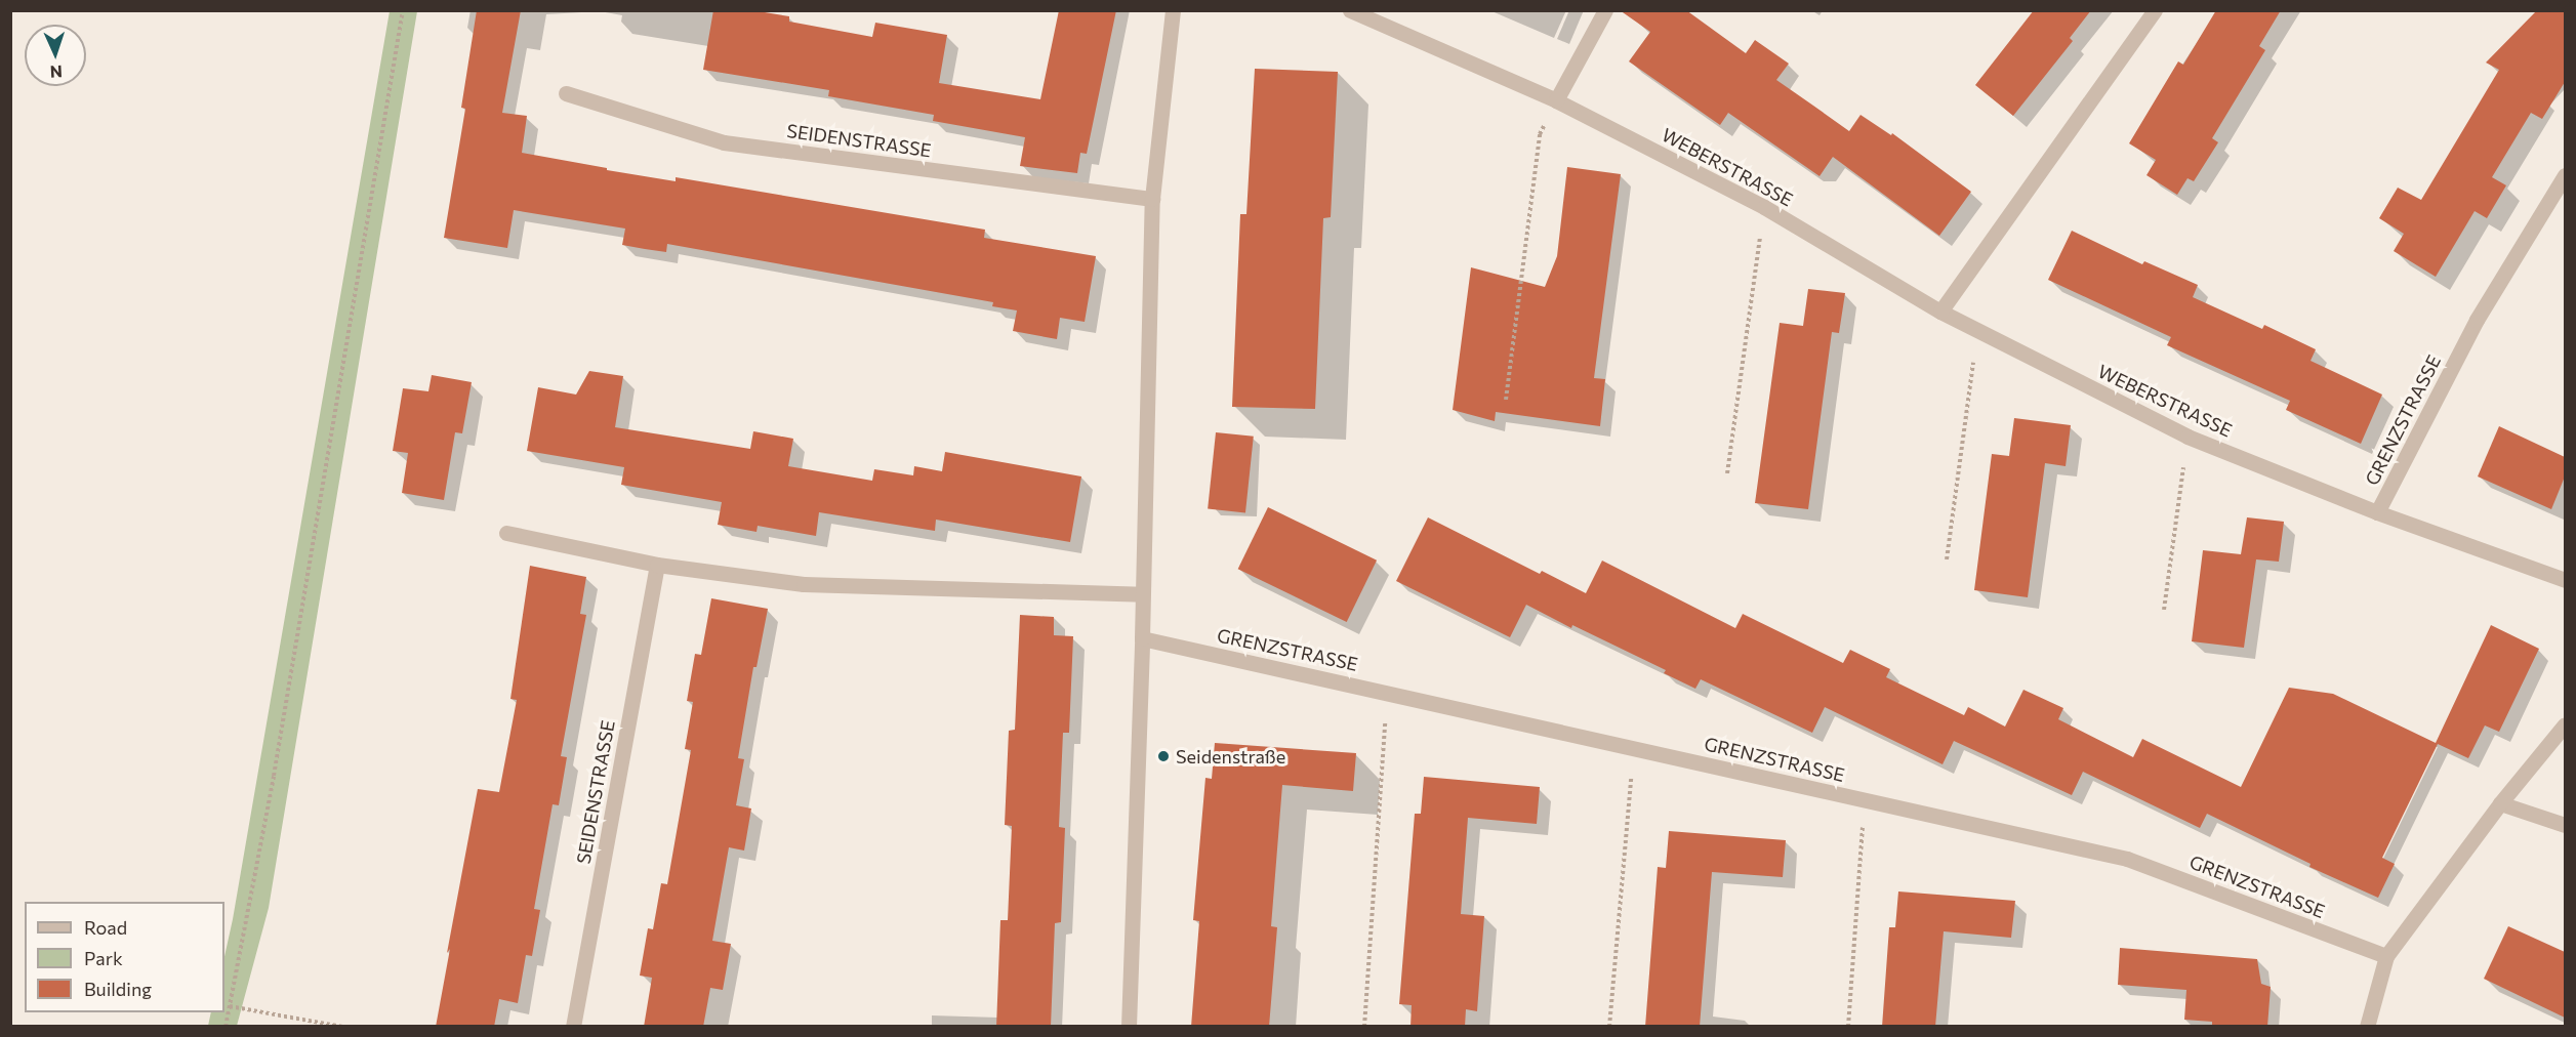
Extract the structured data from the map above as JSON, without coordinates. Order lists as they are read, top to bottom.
{
  "streets": {
    "street": ["SEIDENSTRASSE", "WEBERSTRASSE", "GRENZSTRASSE"]
  },
  "crossings": [
    ["WEBERSTRASSE", "GRENZSTRASSE"]
  ],
  "places": ["Seidenstraße"],
  "legend": ["Road", "Park", "Building"],
  "north": "bottom"
}
